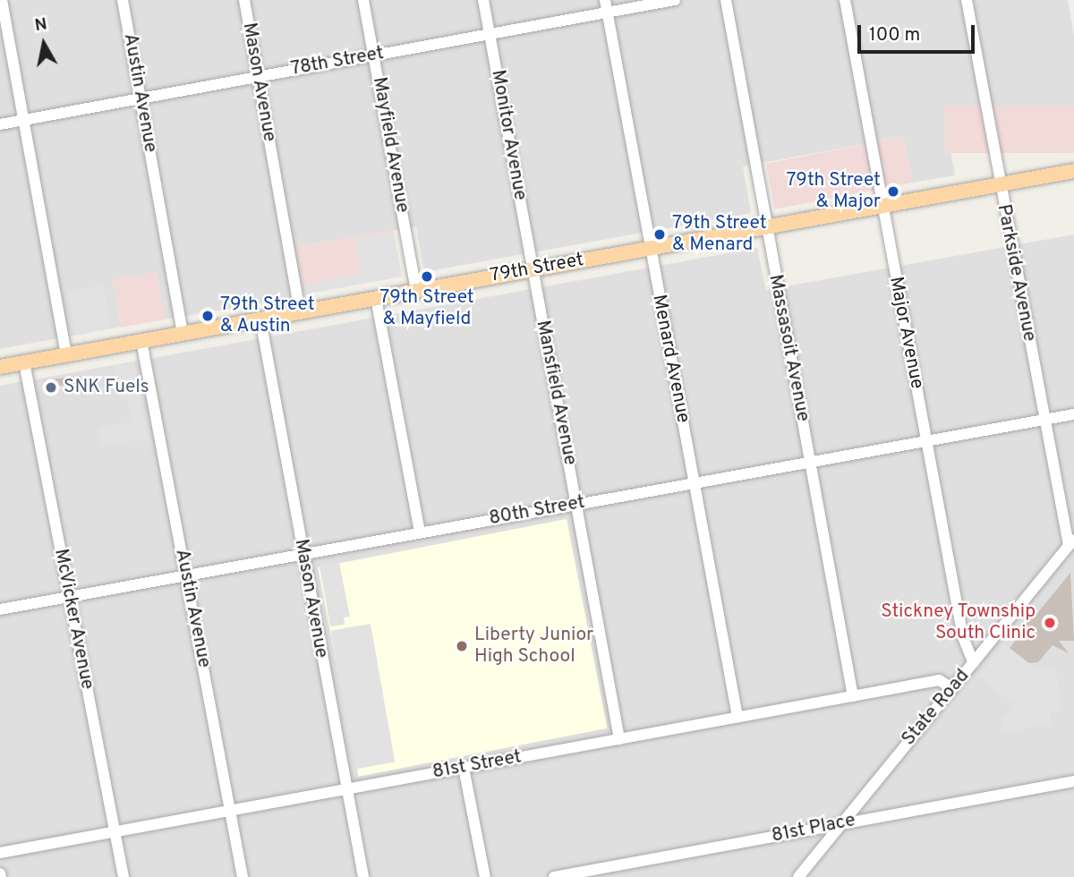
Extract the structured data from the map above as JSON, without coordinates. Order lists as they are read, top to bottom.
{
  "streets": {
    "main road": ["79th Street"],
    "street": [
      "78th Street",
      "Mason Avenue",
      "Austin Avenue",
      "Monitor Avenue",
      "Mayfield Avenue",
      "Parkside Avenue",
      "Major Avenue",
      "Massasoit Avenue",
      "Menard Avenue",
      "Mansfield Avenue",
      "80th Street",
      "McVicker Avenue",
      "State Road",
      "81st Street",
      "81st Place"
    ]
  },
  "crossings": [
    ["78th Street", "Mason Avenue"],
    ["78th Street", "Austin Avenue"],
    ["78th Street", "Monitor Avenue"],
    ["78th Street", "Mayfield Avenue"],
    ["78th Street", "Menard Avenue"],
    ["Mason Avenue", "79th Street"],
    ["Mason Avenue", "80th Street"],
    ["Mason Avenue", "81st Street"],
    ["Austin Avenue", "79th Street"],
    ["Austin Avenue", "80th Street"],
    ["Austin Avenue", "81st Street"],
    ["Monitor Avenue", "79th Street"],
    ["Monitor Avenue", "Mansfield Avenue"],
    ["Mayfield Avenue", "79th Street"],
    ["79th Street", "Parkside Avenue"],
    ["79th Street", "Major Avenue"],
    ["79th Street", "Massasoit Avenue"],
    ["79th Street", "Menard Avenue"],
    ["79th Street", "Mansfield Avenue"],
    ["79th Street", "McVicker Avenue"],
    ["Parkside Avenue", "80th Street"],
    ["Parkside Avenue", "State Road"],
    ["Major Avenue", "80th Street"],
    ["Major Avenue", "State Road"],
    ["Massasoit Avenue", "80th Street"],
    ["Massasoit Avenue", "81st Street"],
    ["Menard Avenue", "80th Street"],
    ["Menard Avenue", "81st Street"],
    ["Mansfield Avenue", "80th Street"],
    ["Mansfield Avenue", "81st Street"],
    ["80th Street", "McVicker Avenue"],
    ["McVicker Avenue", "81st Street"],
    ["State Road", "81st Street"],
    ["State Road", "81st Place"]
  ],
  "places": [
    "79th Street & Major",
    "79th Street & Menard",
    "79th Street & Mayfield",
    "79th Street & Austin",
    "SNK Fuels",
    "Stickney Township South Clinic",
    "Liberty Junior High School"
  ],
  "scale_bar": "100 m",
  "north": "top"
}
